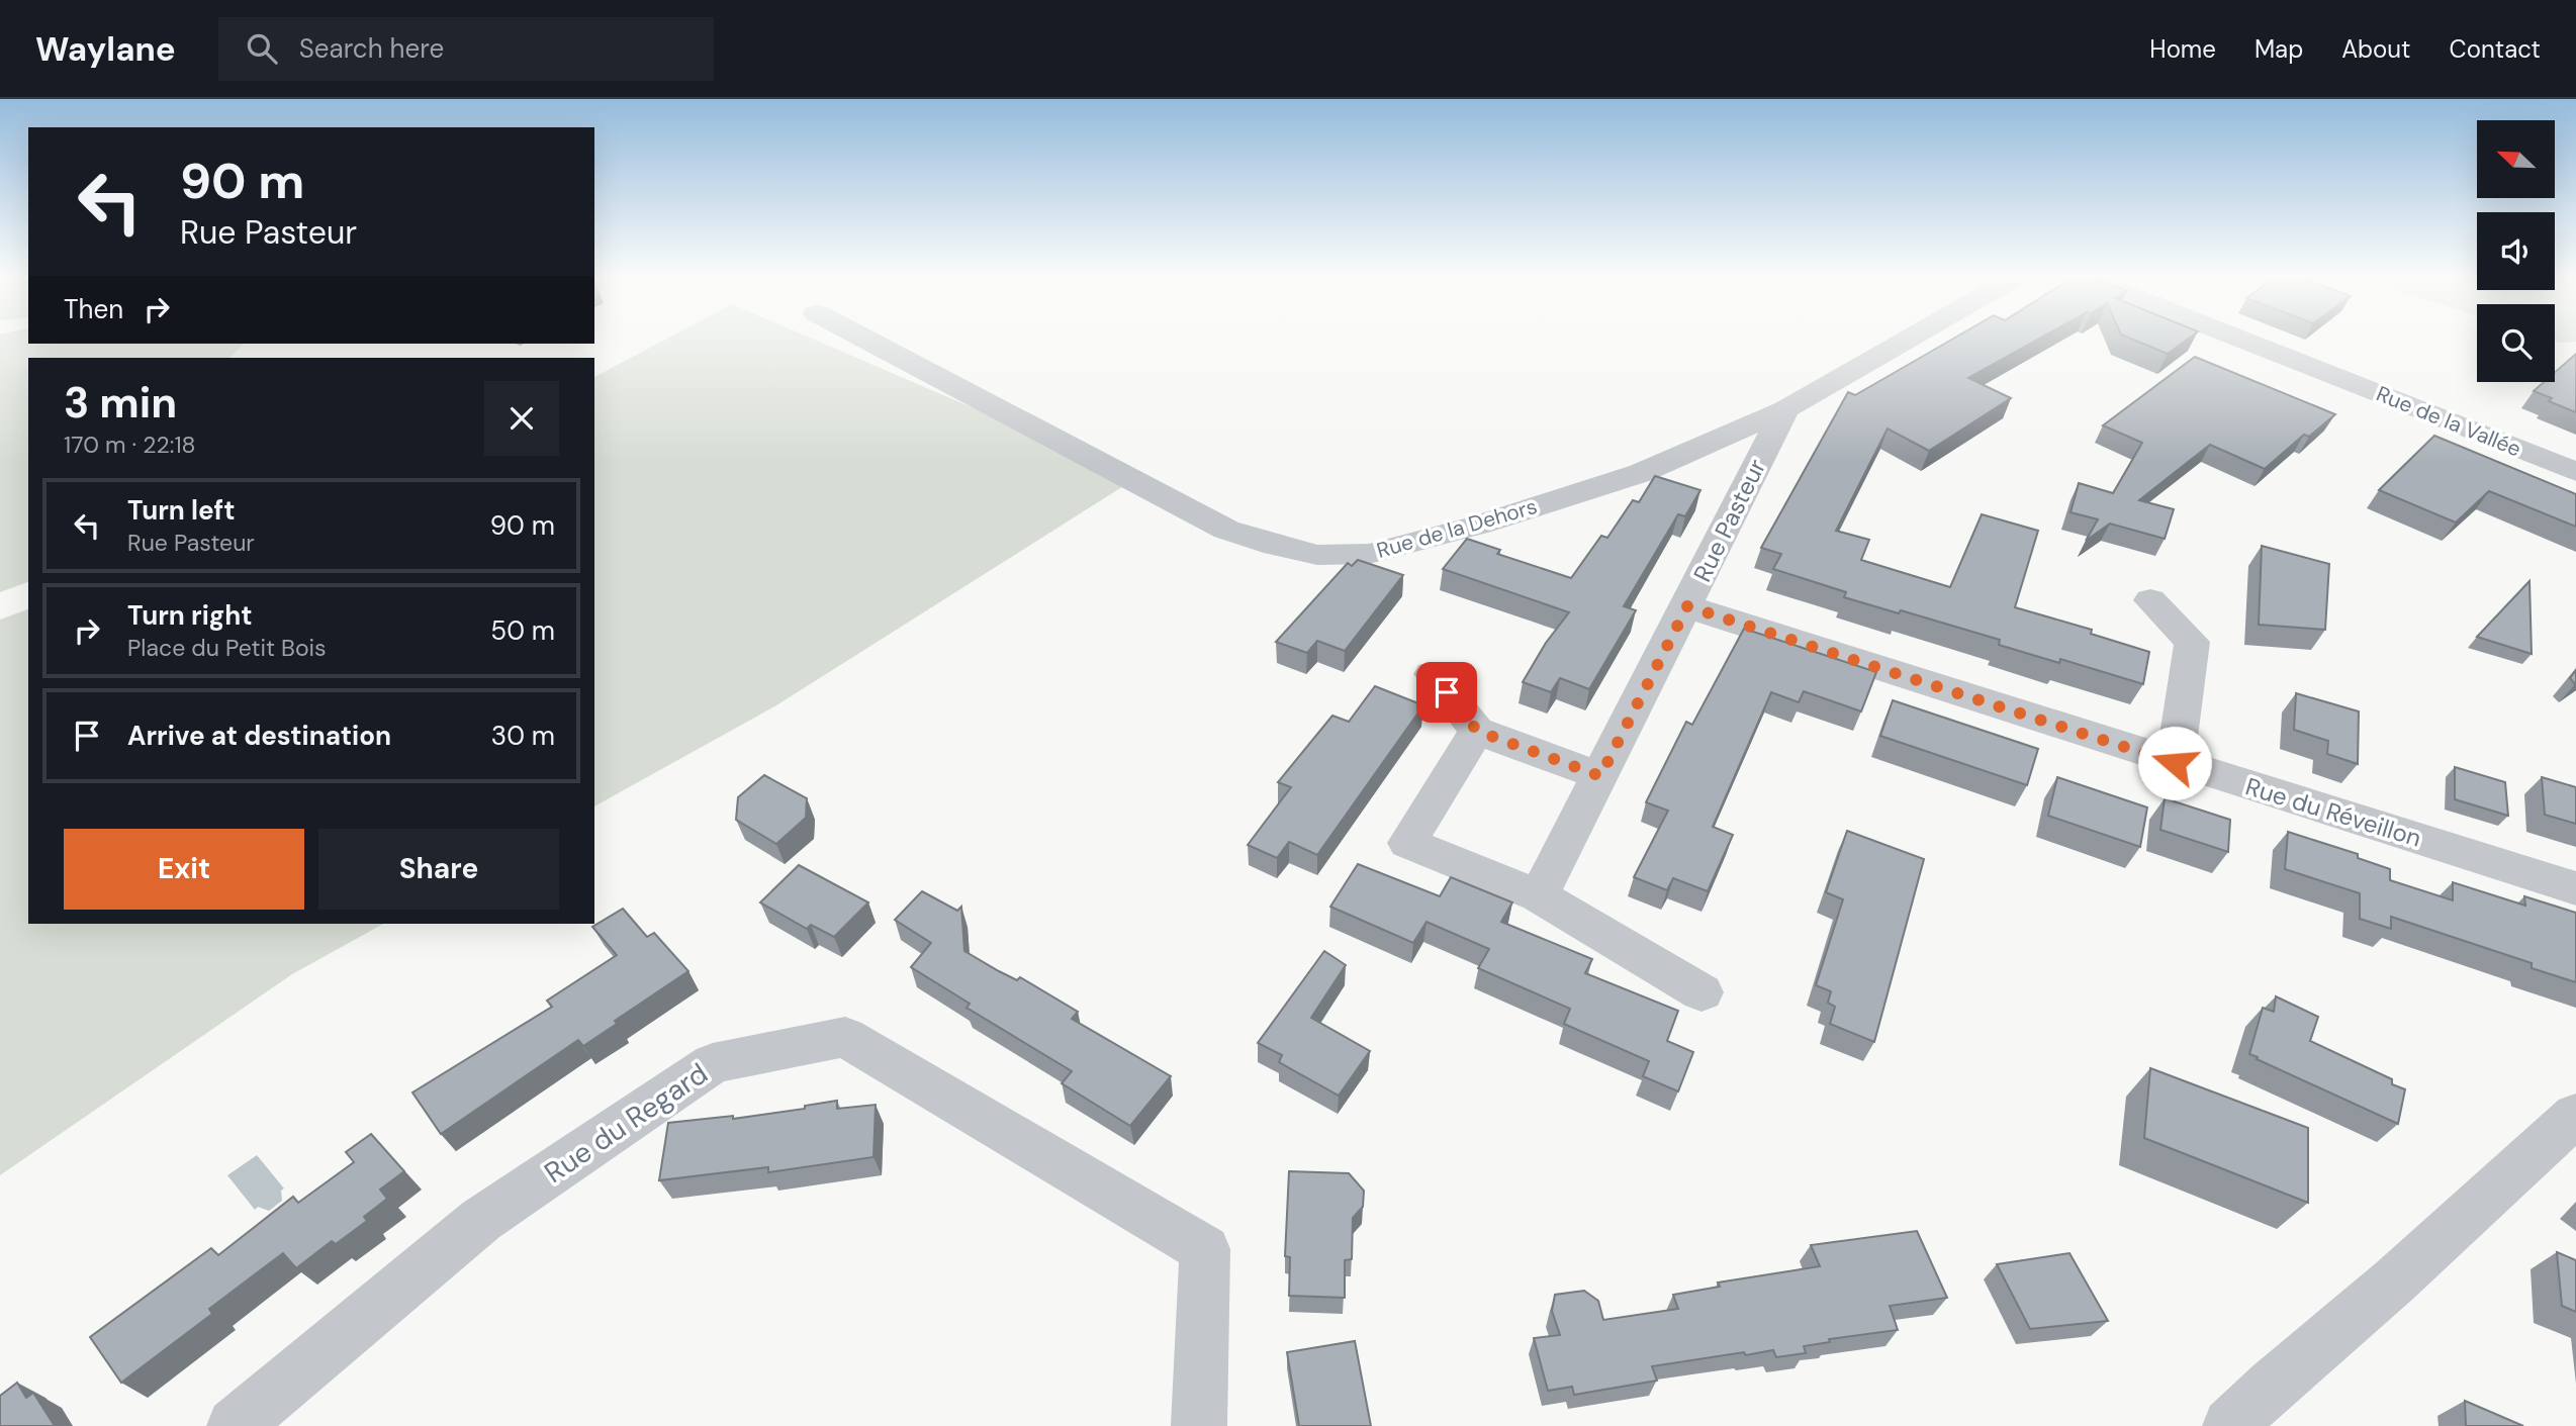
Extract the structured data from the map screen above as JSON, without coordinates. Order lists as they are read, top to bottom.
{
  "streets": {
    "street": [
      "Rue de la Vallée",
      "Rue Pasteur",
      "Rue de la Dehors",
      "Rue du Réveillon",
      "Rue du Regard"
    ]
  },
  "crossings": [
    ["Rue Pasteur", "Rue de la Dehors"],
    ["Rue Pasteur", "Rue du Réveillon"]
  ],
  "north": "top left",
  "page": {
    "header": "Waylane",
    "search": "Search here",
    "nav": [
      "Home",
      "Map",
      "About",
      "Contact"
    ],
    "turn": ["90 m", "Rue Pasteur"],
    "then": "Then",
    "heading": ["3 min", "170 m · 22:18"],
    "list": [
      {
        "name": "Turn left",
        "note": "Rue Pasteur",
        "value": "90 m"
      },
      {
        "name": "Turn right",
        "note": "Place du Petit Bois",
        "value": "50 m"
      },
      {
        "name": "Arrive at destination",
        "value": "30 m"
      }
    ],
    "buttons": ["Exit", "Share"]
  }
}
